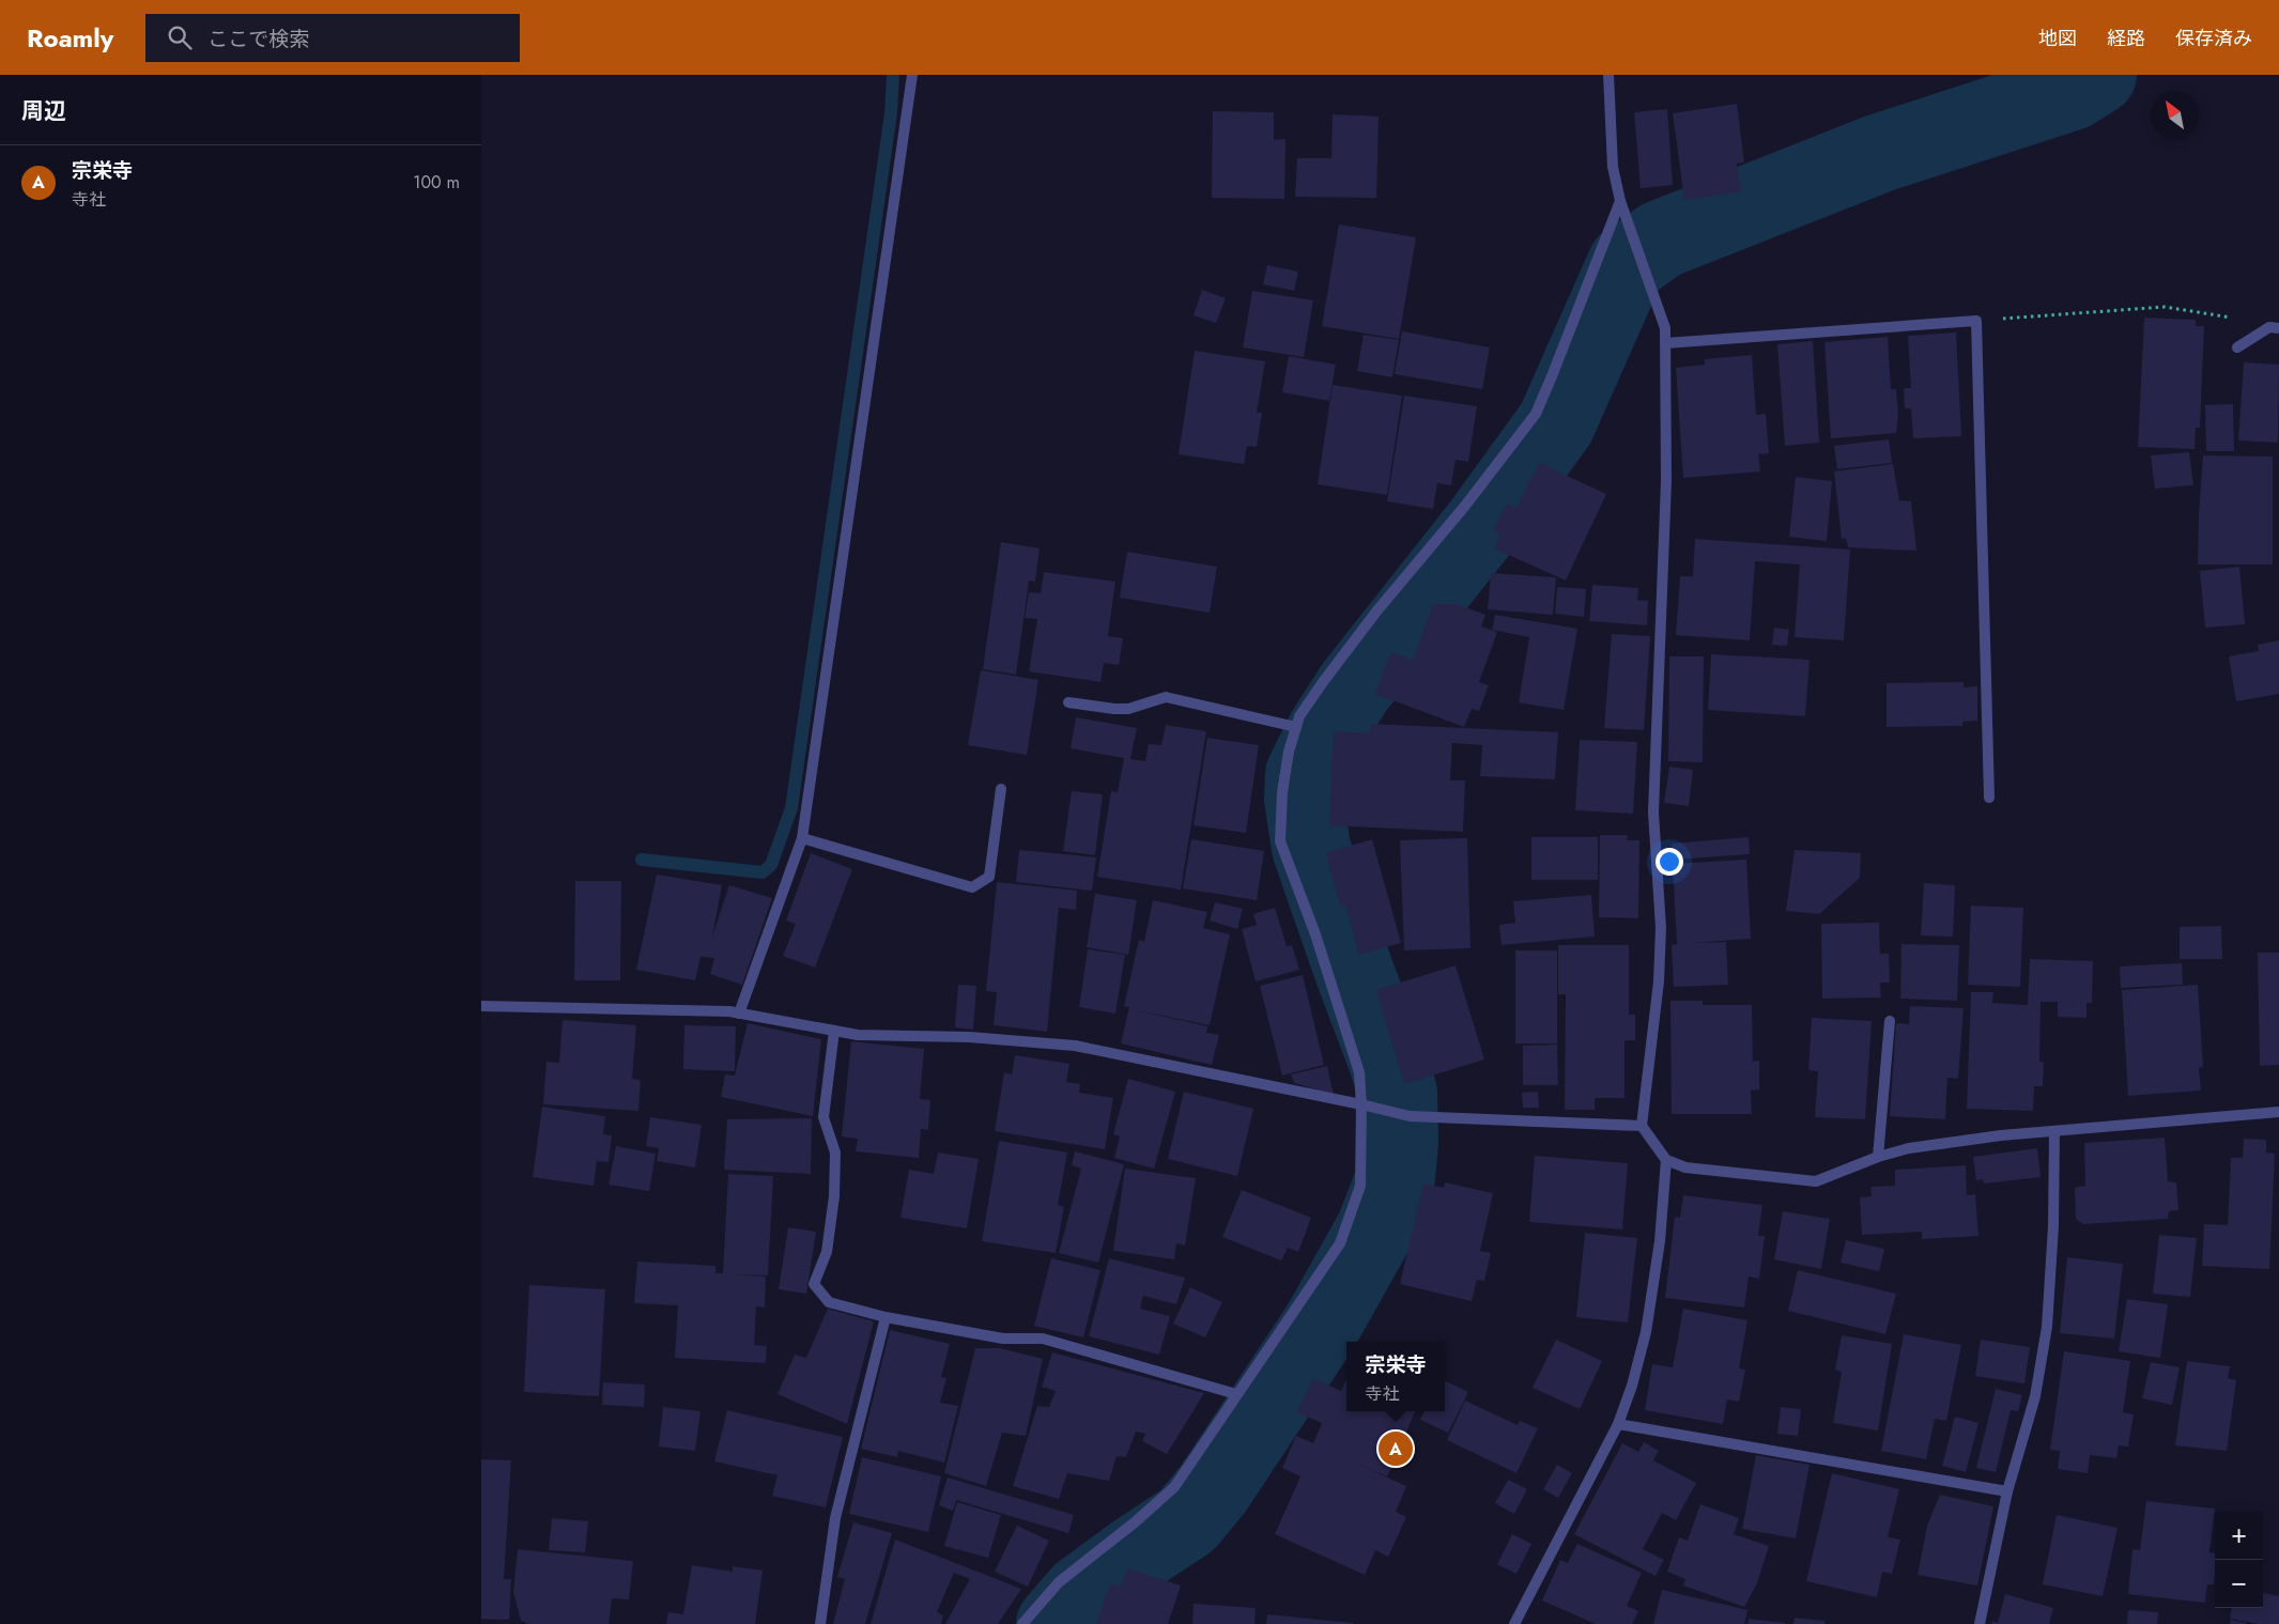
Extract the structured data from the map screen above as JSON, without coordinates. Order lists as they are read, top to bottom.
{
  "north": "top left",
  "page": {
    "header": "Roamly",
    "search": "ここで検索",
    "nav": ["地図", "経路", "保存済み"],
    "heading": "周辺",
    "list": [
      {
        "mark": "A",
        "name": "宗栄寺",
        "note": "寺社",
        "value": "100 m"
      }
    ],
    "popup": ["宗栄寺", "寺社"],
    "pins": "A",
    "map_buttons": ["+", "−"]
  }
}
